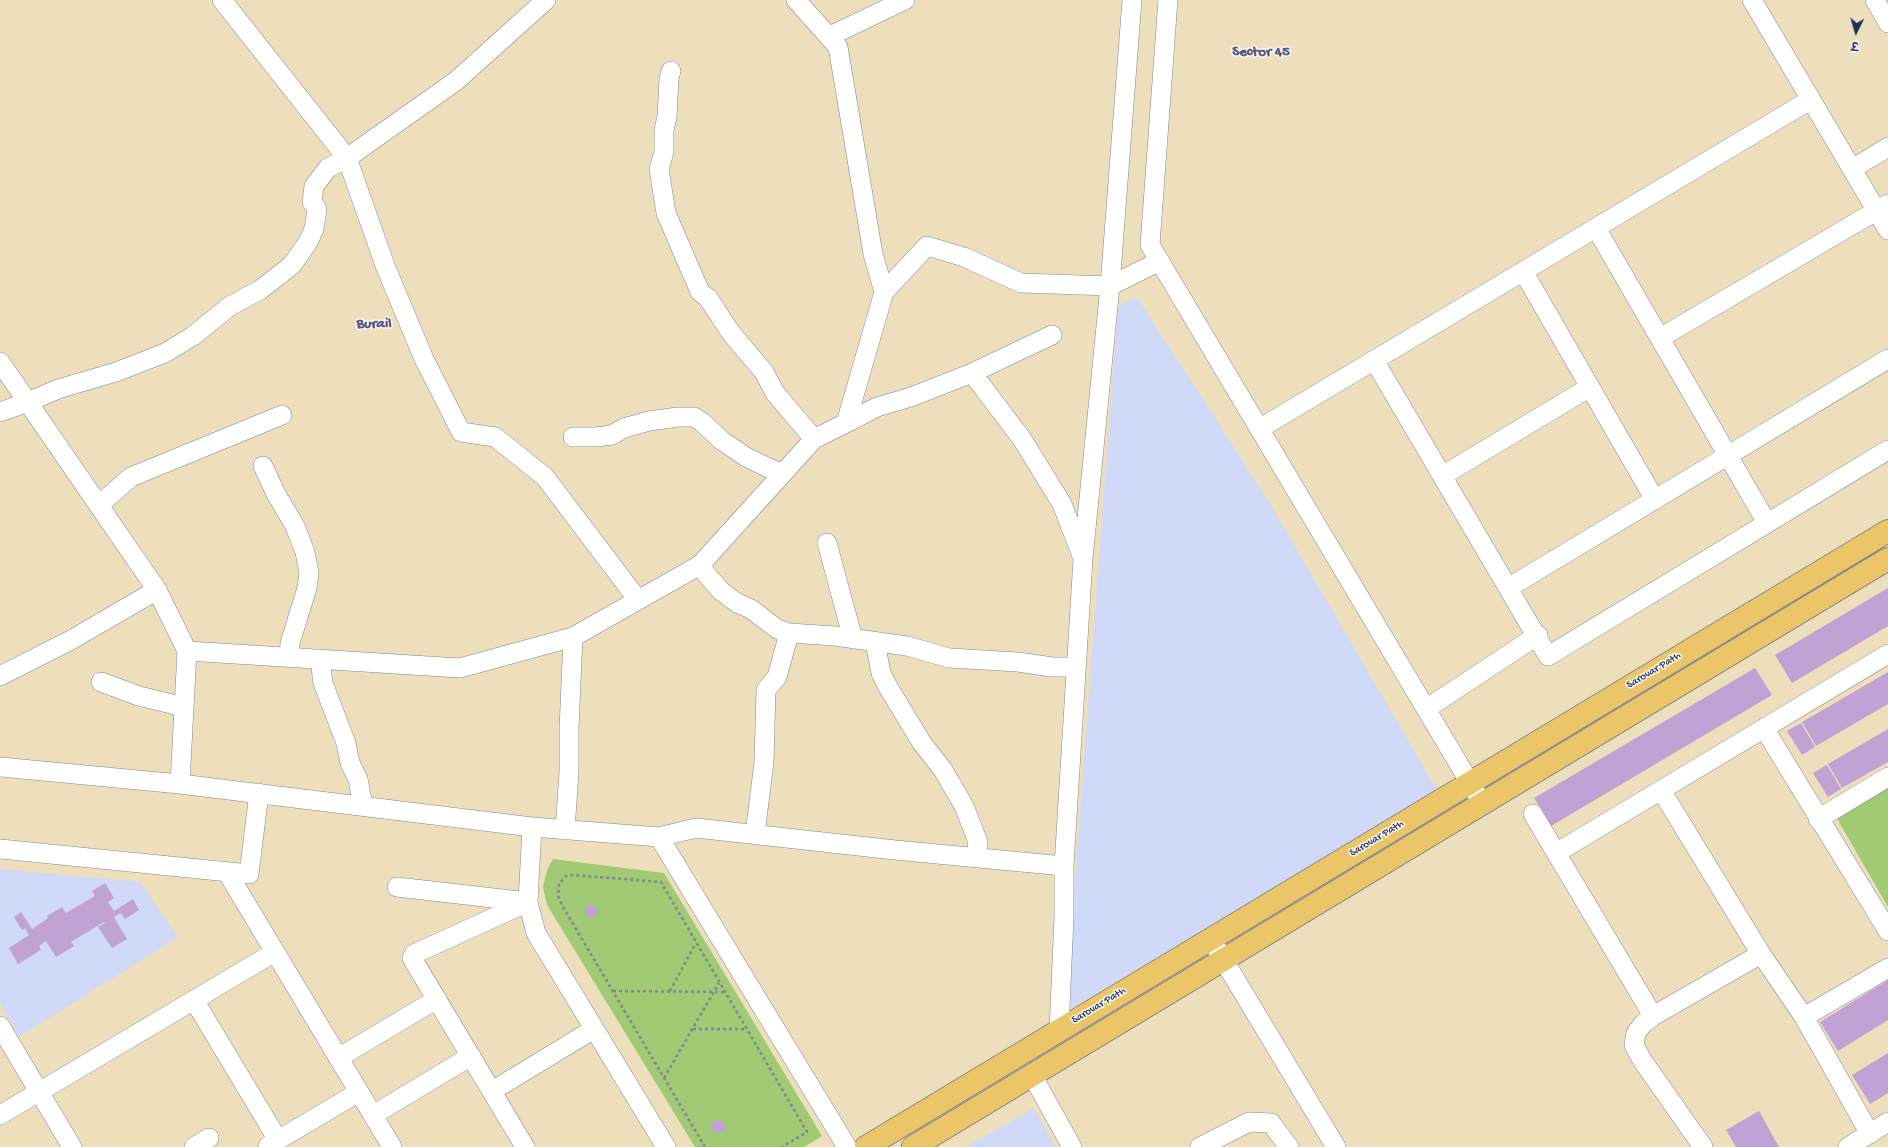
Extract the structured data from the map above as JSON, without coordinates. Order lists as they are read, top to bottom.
{
  "streets": {
    "main road": ["Sarovar Path"]
  },
  "districts": ["Sector 45", "Burail"],
  "north": "bottom"
}
